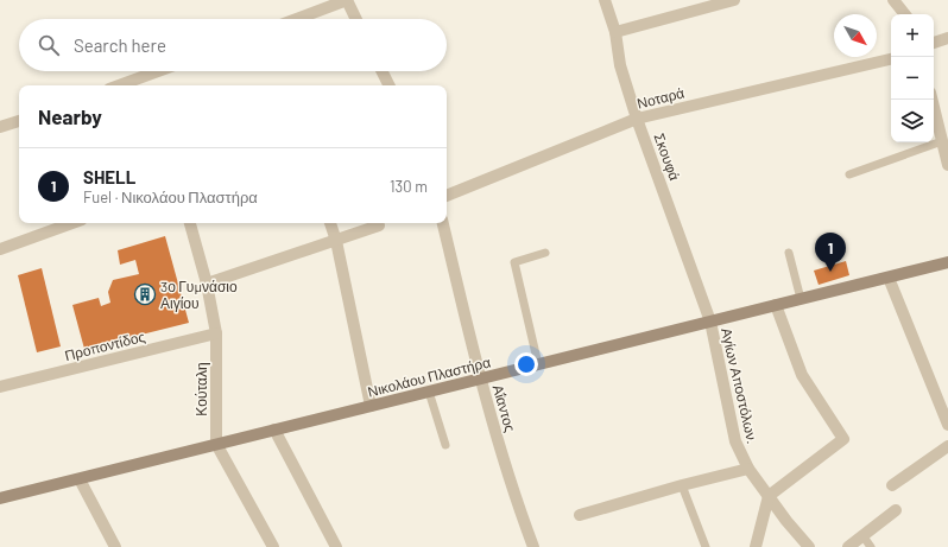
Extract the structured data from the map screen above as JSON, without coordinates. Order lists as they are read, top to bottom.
{
  "streets": {
    "main road": ["Νικολάου Πλαστήρα"],
    "street": [
      "Νοταρά",
      "Σκουφά",
      "Προποντίδος",
      "Αγίων Αποστόλων.",
      "Κούταλη",
      "Αΐαντος"
    ]
  },
  "crossings": [
    ["Νοταρά", "Σκουφά"],
    ["Σκουφά", "Νικολάου Πλαστήρα"],
    ["Σκουφά", "Αγίων Αποστόλων."],
    ["Προποντίδος", "Κούταλη"],
    ["Νικολάου Πλαστήρα", "Αγίων Αποστόλων."],
    ["Νικολάου Πλαστήρα", "Κούταλη"],
    ["Νικολάου Πλαστήρα", "Αΐαντος"]
  ],
  "places": {
    "building": ["3ο Γυμνάσιο Αιγίου"]
  },
  "north": "bottom right",
  "page": {
    "map_buttons": ["+", "−"],
    "search": "Search here",
    "heading": "Nearby",
    "list": [
      {
        "mark": "1",
        "name": "SHELL",
        "note": "Fuel · Νικολάου Πλαστήρα",
        "value": "130 m"
      }
    ],
    "pins": "1"
  }
}
